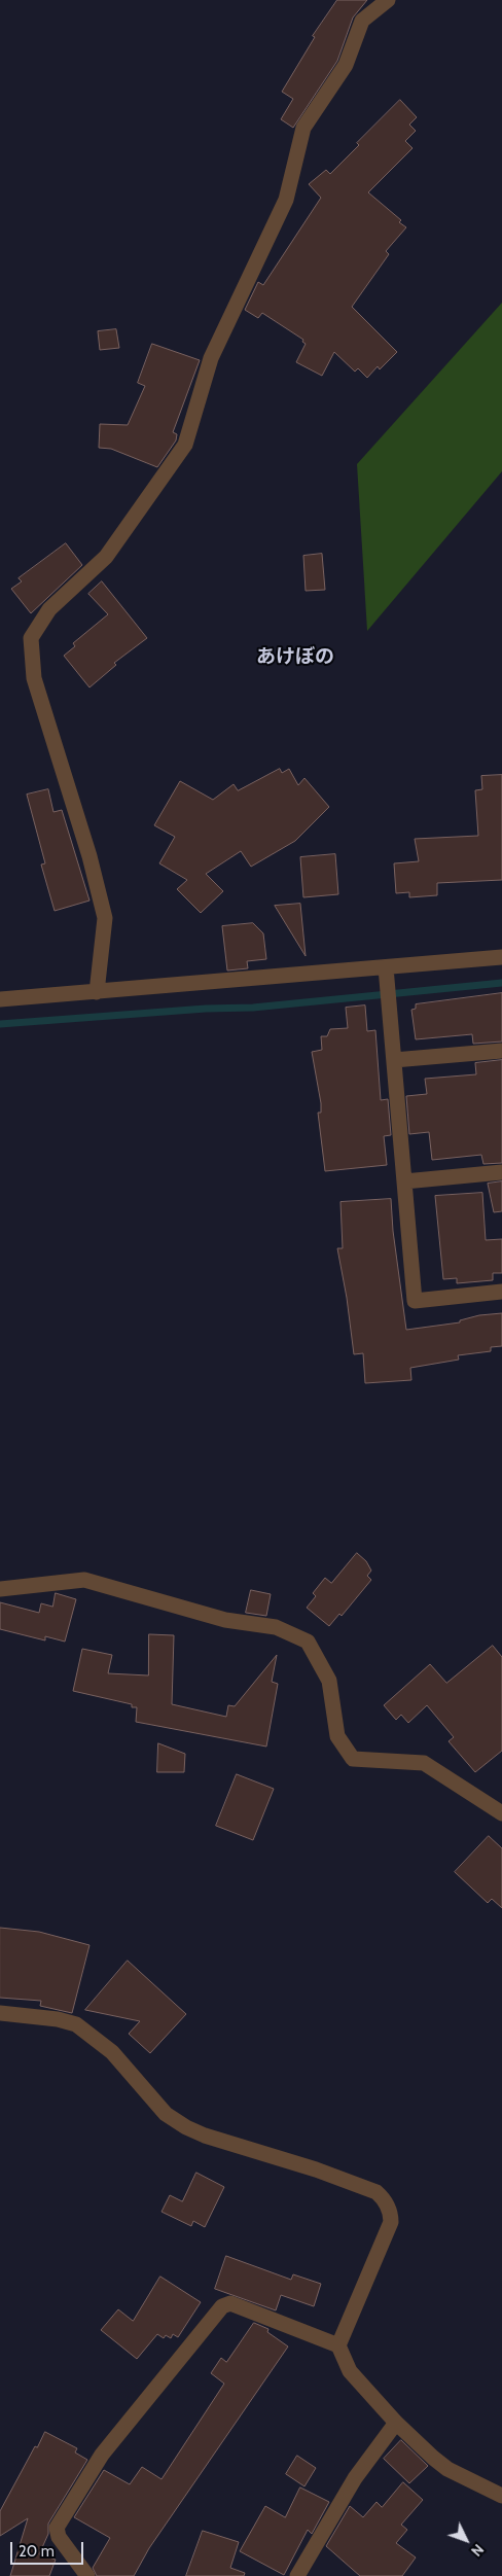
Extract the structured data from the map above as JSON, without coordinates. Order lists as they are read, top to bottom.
{
  "districts": ["あけぼの"],
  "scale_bar": "20 m",
  "north": "bottom right"
}
